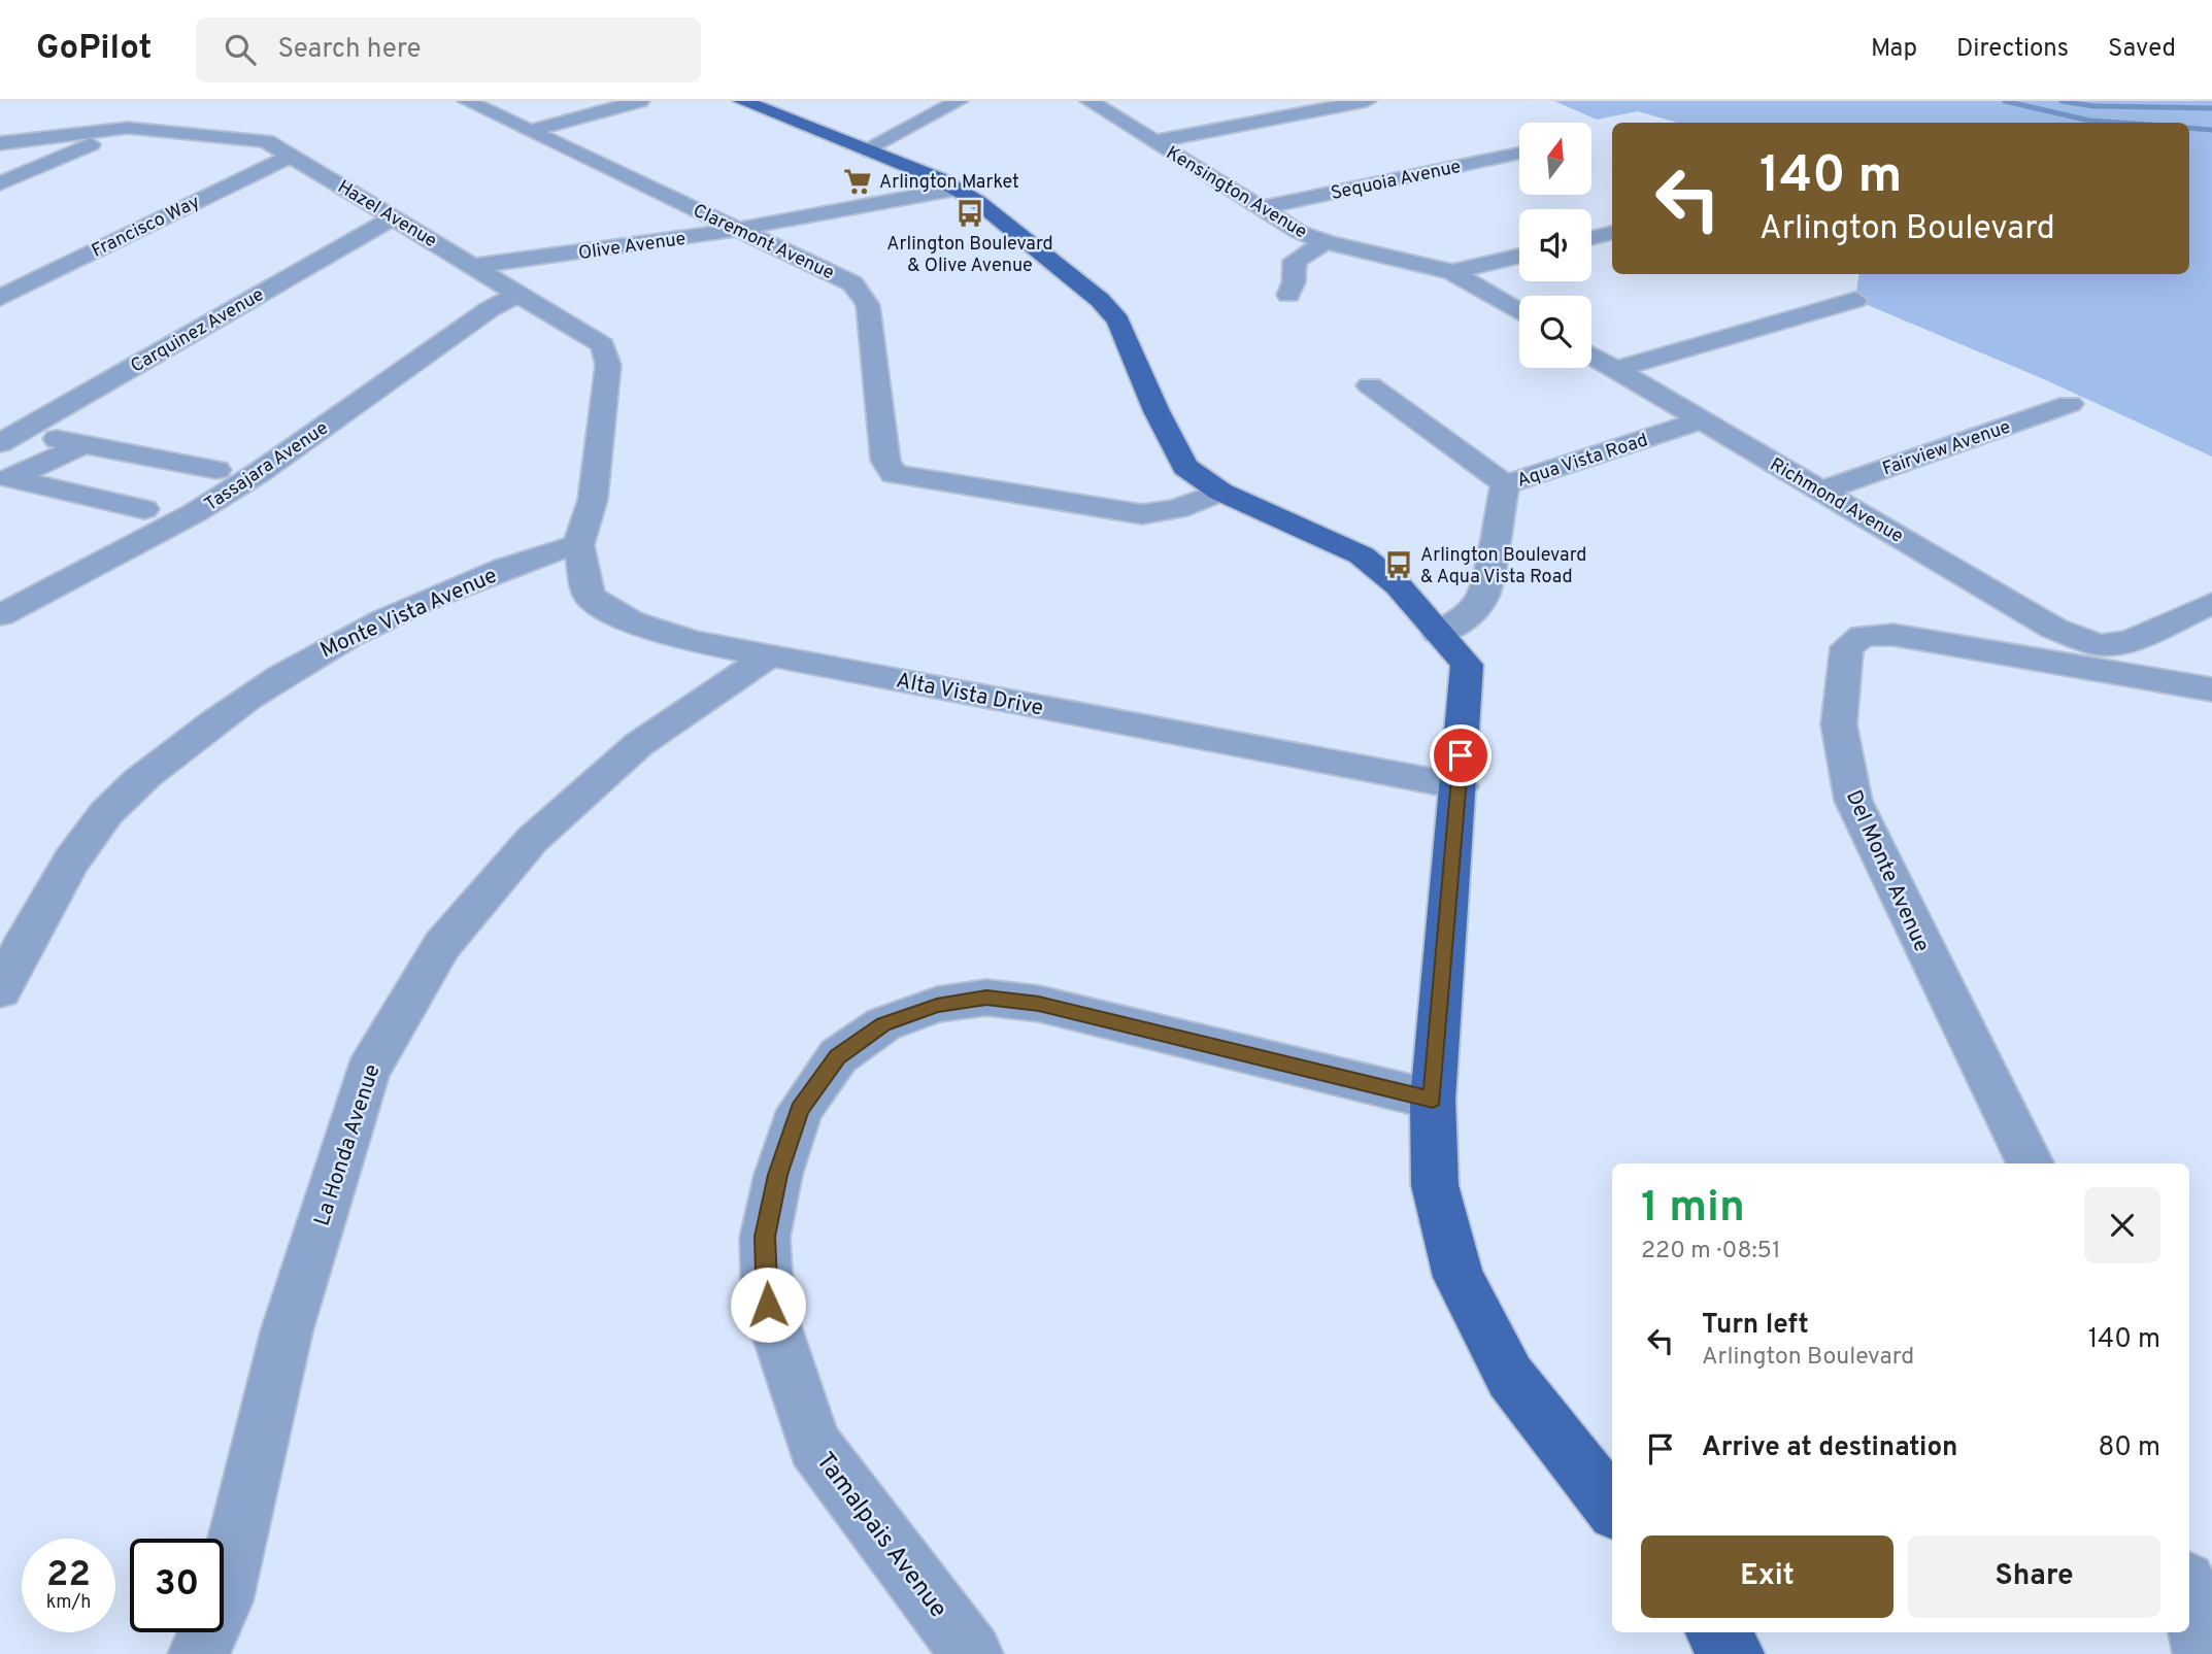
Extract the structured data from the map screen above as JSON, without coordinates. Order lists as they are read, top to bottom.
{
  "streets": {
    "street": [
      "Sequoia Avenue",
      "Kensington Avenue",
      "Hazel Avenue",
      "Francisco Way",
      "Claremont Avenue",
      "Olive Avenue",
      "Carquinez Avenue",
      "Fairview Avenue",
      "Aqua Vista Road",
      "Tassajara Avenue",
      "Richmond Avenue",
      "Monte Vista Avenue",
      "Alta Vista Drive",
      "Del Monte Avenue",
      "La Honda Avenue",
      "Tamalpais Avenue"
    ]
  },
  "crossings": [
    ["Sequoia Avenue", "Kensington Avenue"],
    ["Hazel Avenue", "Francisco Way"],
    ["Hazel Avenue", "Olive Avenue"],
    ["Hazel Avenue", "Carquinez Avenue"],
    ["Hazel Avenue", "Tassajara Avenue"],
    ["Hazel Avenue", "Alta Vista Drive"],
    ["Claremont Avenue", "Olive Avenue"],
    ["Fairview Avenue", "Richmond Avenue"],
    ["Aqua Vista Road", "Richmond Avenue"],
    ["Richmond Avenue", "Del Monte Avenue"],
    ["Monte Vista Avenue", "Alta Vista Drive"],
    ["Alta Vista Drive", "La Honda Avenue"]
  ],
  "places": {
    "supermarket": ["Arlington Market"],
    "bus stop": ["Arlington Boulevard & Olive Avenue", "Arlington Boulevard & Aqua Vista Road"]
  },
  "north": "top",
  "page": {
    "header": "GoPilot",
    "search": "Search here",
    "nav": ["Map", "Directions", "Saved"],
    "turn": ["140 m", "Arlington Boulevard"],
    "heading": ["1 min", "220 m · 08:51"],
    "list": [
      {
        "name": "Turn left",
        "note": "Arlington Boulevard",
        "value": "140 m"
      },
      {
        "name": "Arrive at destination",
        "value": "80 m"
      }
    ],
    "buttons": ["Exit", "Share"],
    "speed": "22 km/h",
    "limit": "30"
  }
}
